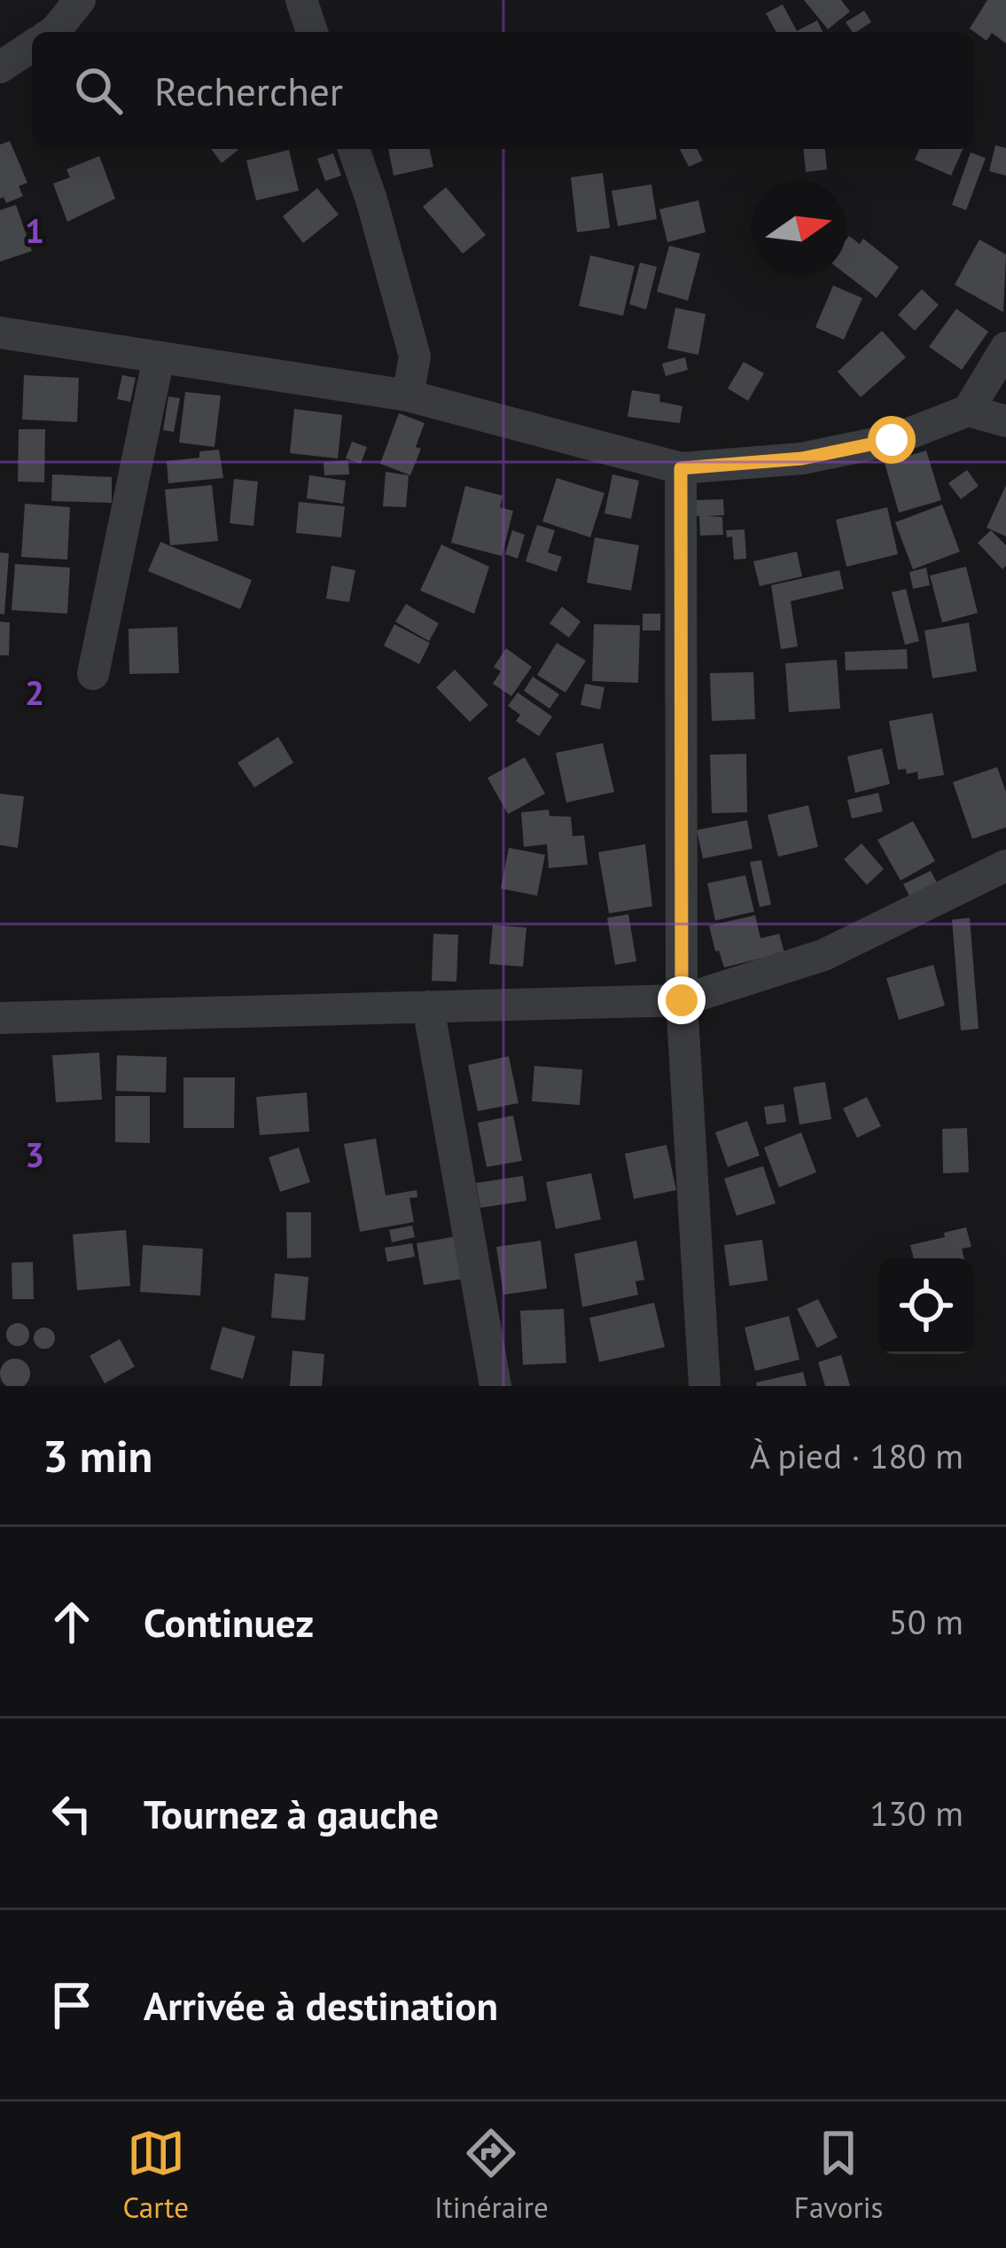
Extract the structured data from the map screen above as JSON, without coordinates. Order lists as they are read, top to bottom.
{
  "north": "right",
  "page": {
    "search": "Rechercher",
    "heading": ["3 min", "À pied · 180 m"],
    "list": [
      ["Continuez", "50 m"],
      ["Tournez à gauche", "130 m"],
      "Arrivée à destination"
    ],
    "nav": ["Carte", "Itinéraire", "Favoris"]
  },
  "grid": {
    "rows": ["1", "2", "3"]
  }
}
